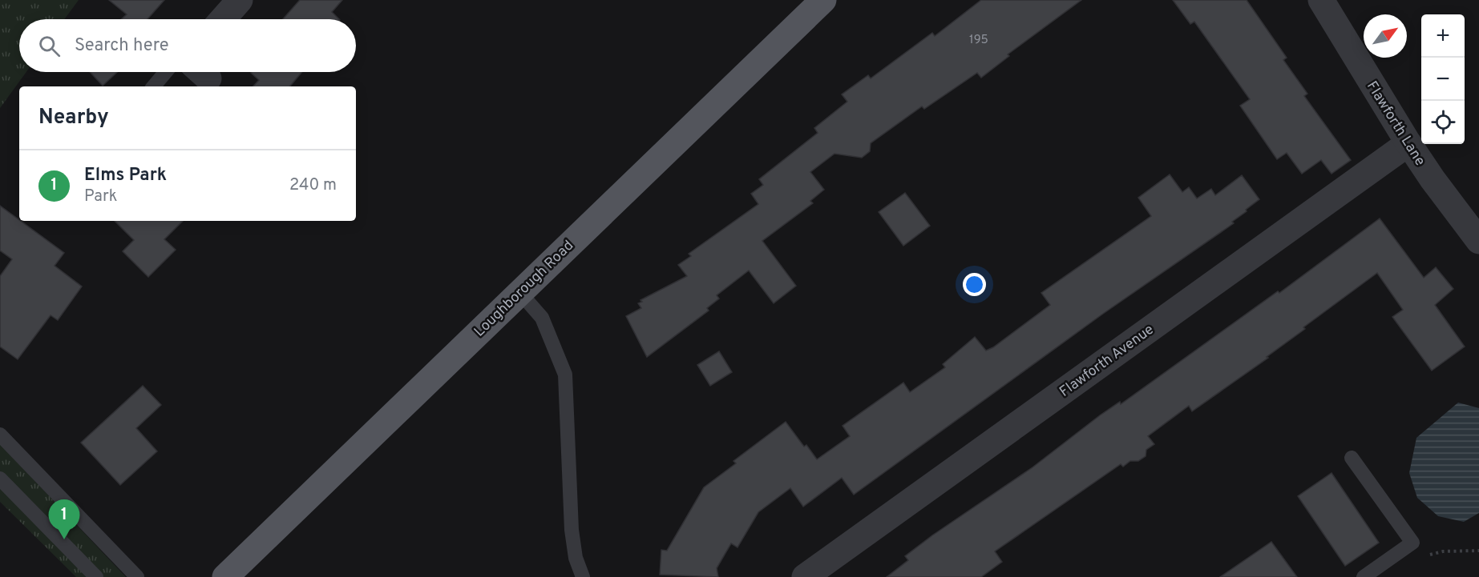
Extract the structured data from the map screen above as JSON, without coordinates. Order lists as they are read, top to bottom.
{
  "streets": {
    "main road": ["Loughborough Road"],
    "street": ["Flawforth Lane", "Flawforth Avenue"]
  },
  "crossings": [
    ["Flawforth Lane", "Flawforth Avenue"]
  ],
  "house_numbers": ["195"],
  "north": "top right",
  "page": {
    "map_buttons": ["+", "−"],
    "search": "Search here",
    "heading": "Nearby",
    "list": [
      {
        "mark": "1",
        "name": "Elms Park",
        "note": "Park",
        "value": "240 m"
      }
    ],
    "pins": "1"
  }
}
